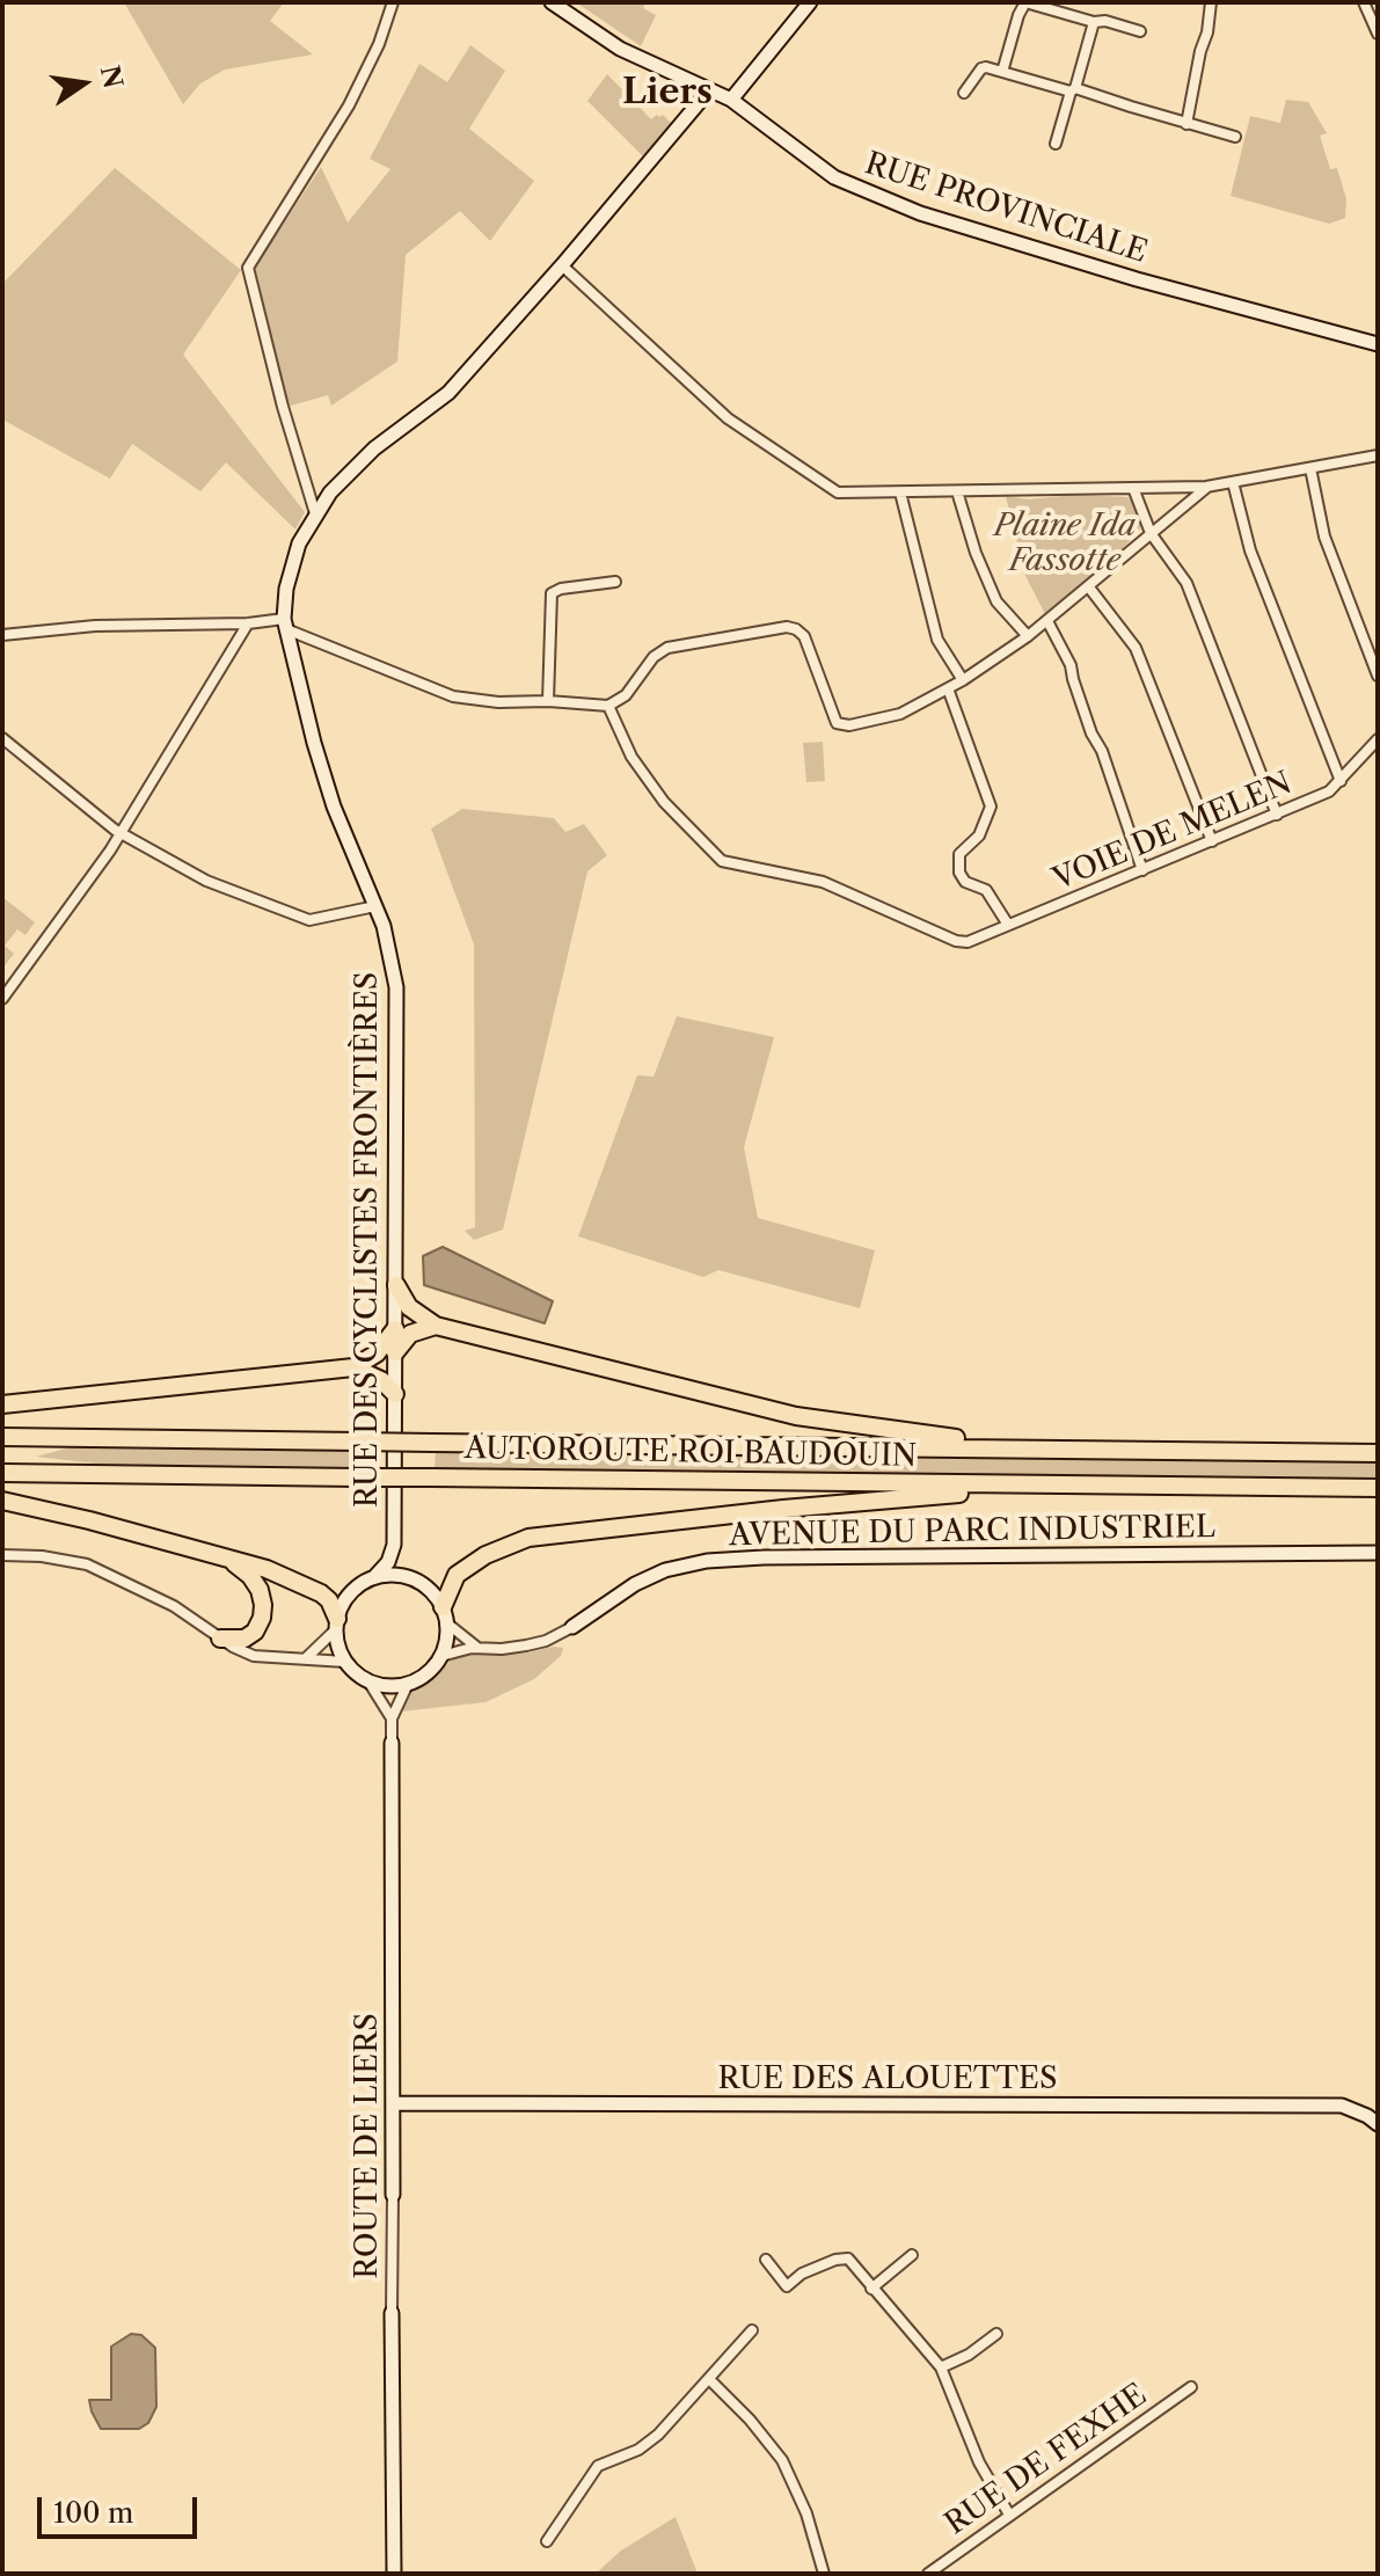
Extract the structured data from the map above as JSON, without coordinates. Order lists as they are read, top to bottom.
{
  "streets": {
    "highway": ["AUTOROUTE ROI BAUDOUIN"],
    "street": [
      "RUE PROVINCIALE",
      "VOIE DE MELEN",
      "RUE DES CYCLISTES FRONTIÈRES",
      "AVENUE DU PARC INDUSTRIEL",
      "RUE DES ALOUETTES",
      "ROUTE DE LIERS",
      "RUE DE FEXHE"
    ]
  },
  "crossings": [
    ["RUE DES CYCLISTES FRONTIÈRES", "AVENUE DU PARC INDUSTRIEL"],
    ["RUE DES CYCLISTES FRONTIÈRES", "ROUTE DE LIERS"],
    ["AVENUE DU PARC INDUSTRIEL", "ROUTE DE LIERS"],
    ["RUE DES ALOUETTES", "ROUTE DE LIERS"]
  ],
  "districts": ["Liers"],
  "parks": ["Plaine Ida Fassotte"],
  "scale_bar": "100 m",
  "north": "right"
}
